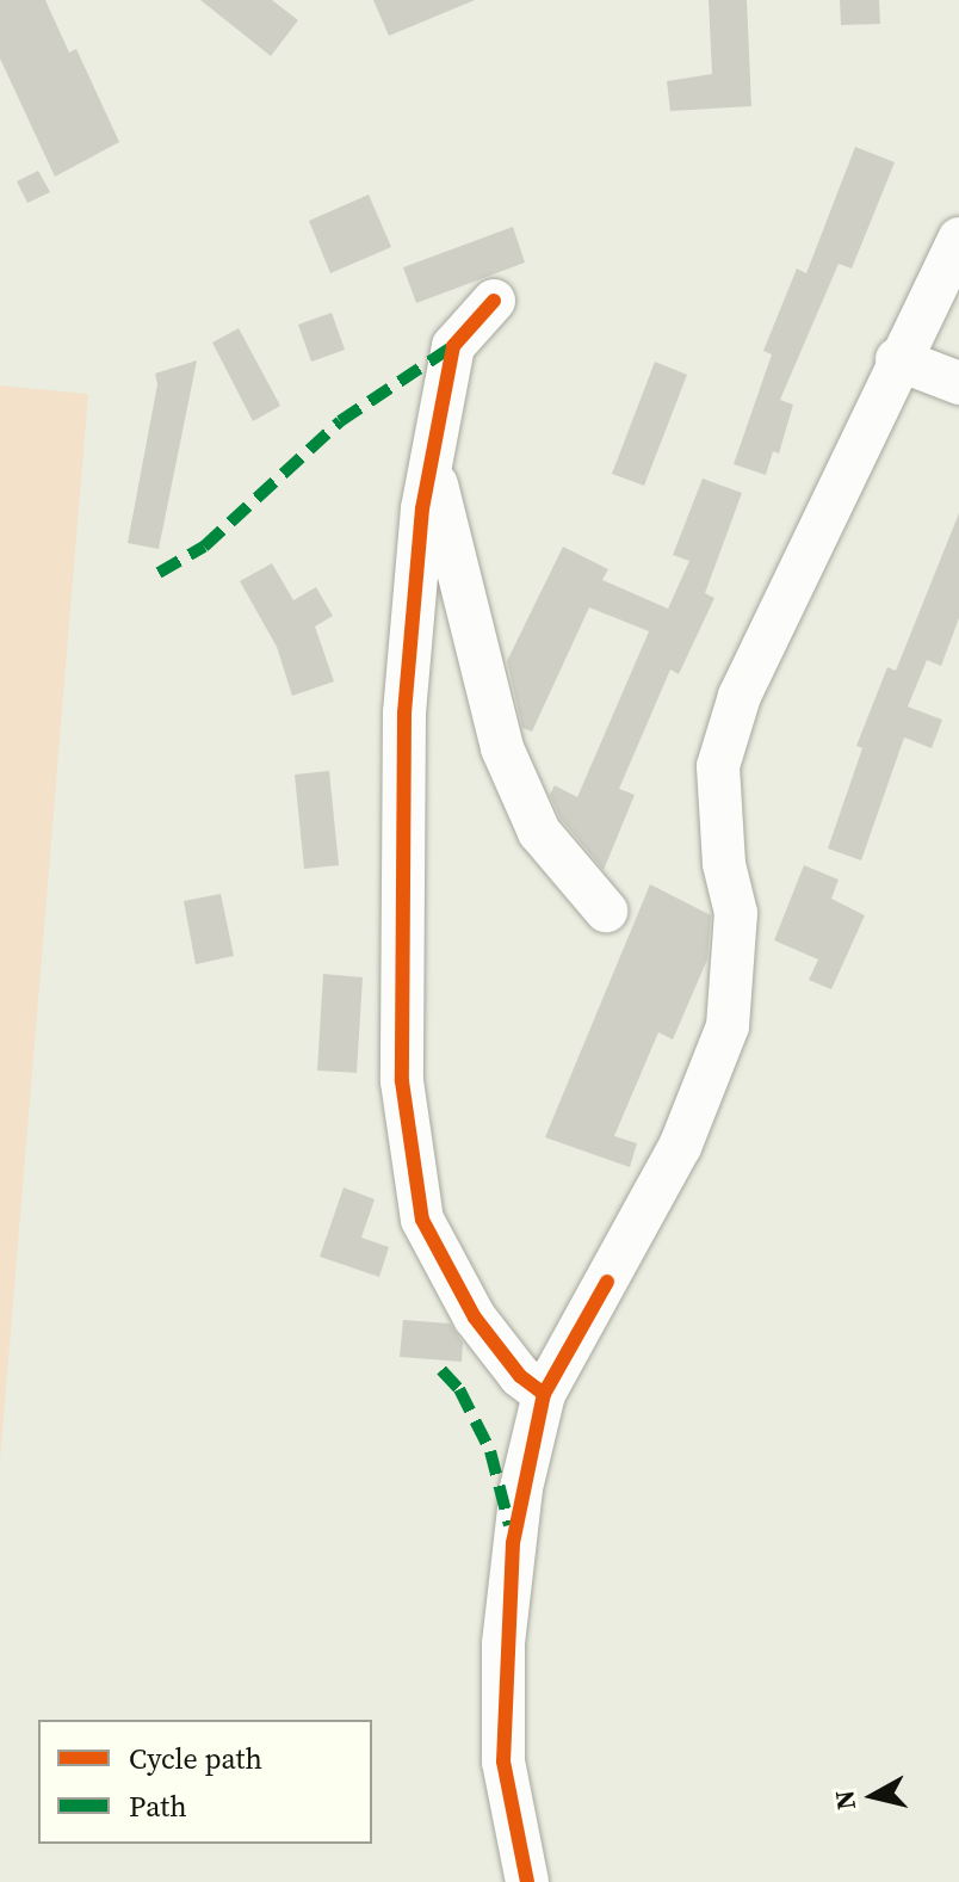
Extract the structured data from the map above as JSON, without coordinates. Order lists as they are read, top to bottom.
{
  "legend": ["Cycle path", "Path"],
  "north": "left"
}
